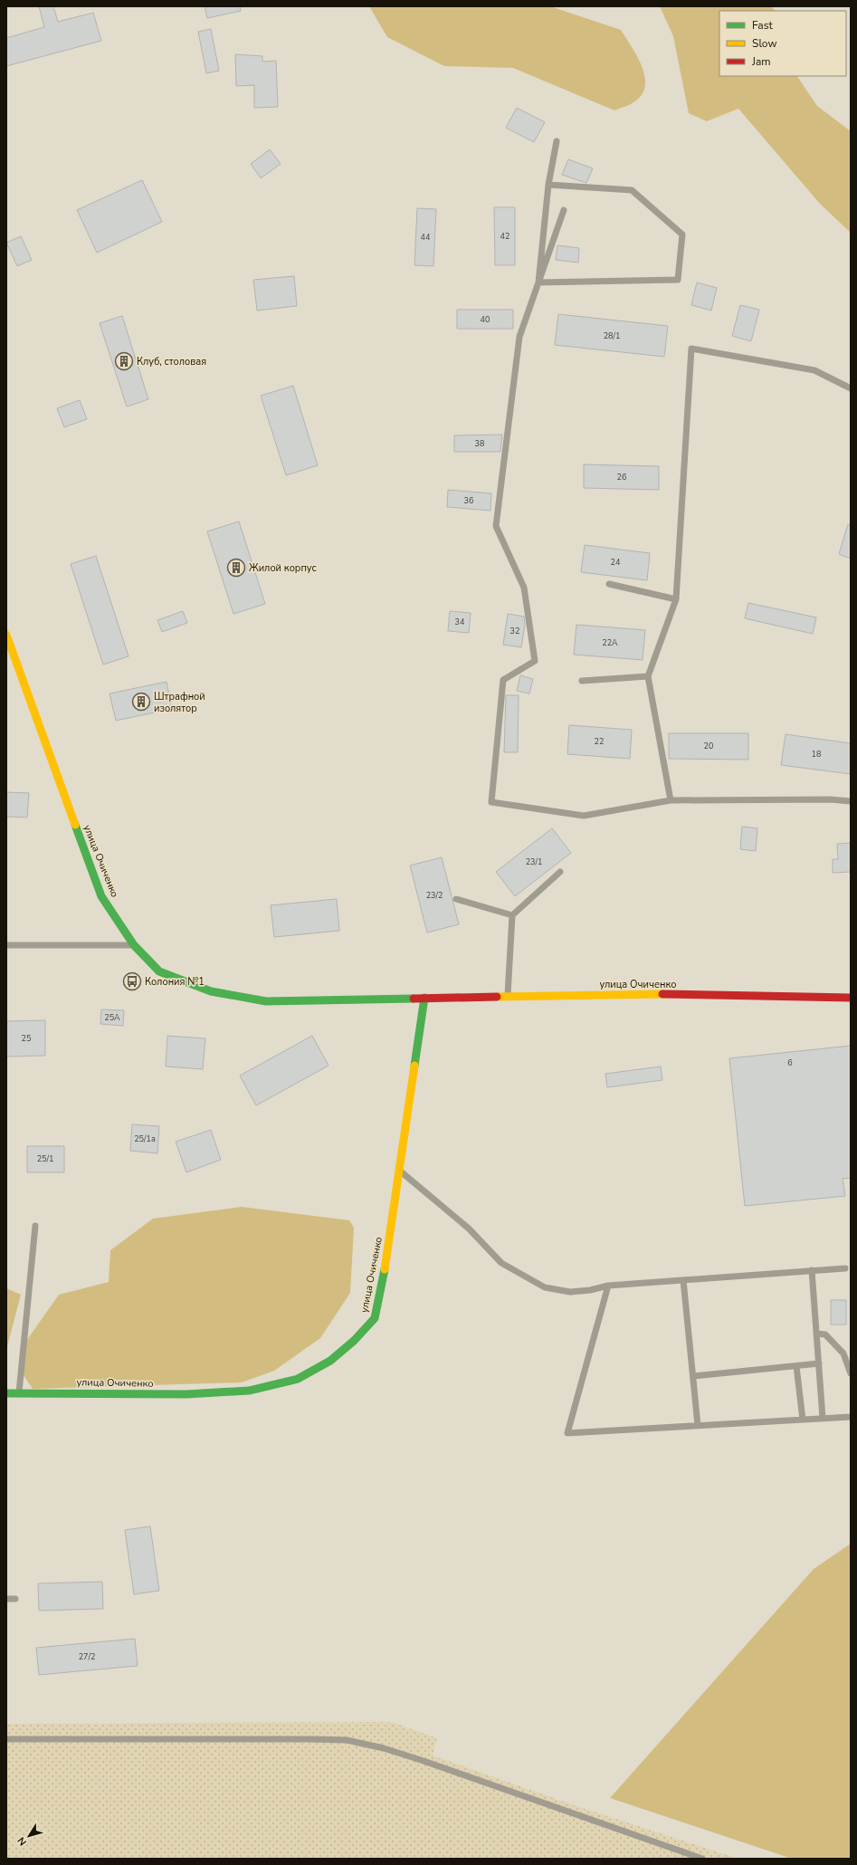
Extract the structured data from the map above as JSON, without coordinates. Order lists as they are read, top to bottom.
{
  "streets": {
    "street": ["улица Очиченко"]
  },
  "places": {
    "building": ["Клуб, столовая", "Жилой корпус", "Штрафной изолятор"],
    "bus stop": ["Колония №1"]
  },
  "house_numbers": [
    "42",
    "44",
    "40",
    "28/1",
    "38",
    "26",
    "36",
    "24",
    "34",
    "32",
    "22А",
    "22",
    "20",
    "18",
    "23/1",
    "23/2",
    "25А",
    "25",
    "6",
    "25/1а",
    "25/1",
    "27/2"
  ],
  "legend": ["Fast", "Slow", "Jam"],
  "north": "bottom left"
}
